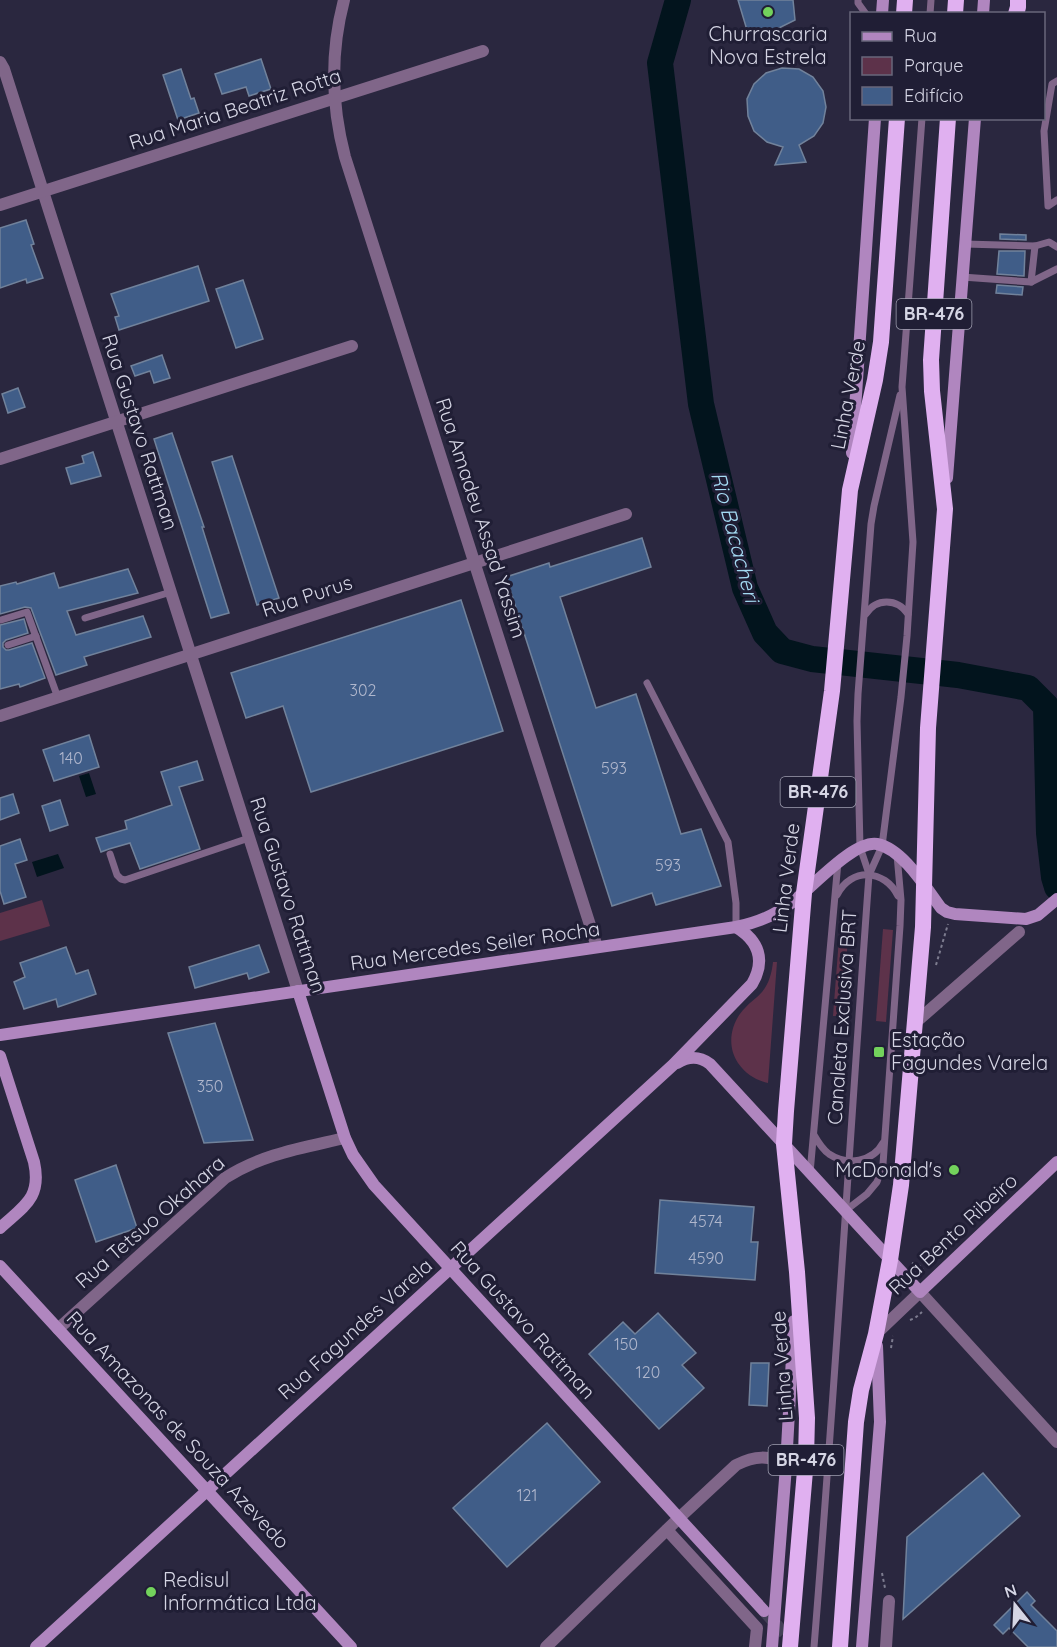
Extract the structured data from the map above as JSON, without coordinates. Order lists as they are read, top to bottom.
{
  "streets": {
    "highway": ["BR-476", "Linha Verde"],
    "main road": [
      "Rua Gustavo Rattman",
      "Rua Mercedes Seiler Rocha",
      "Rua Bento Ribeiro",
      "Rua Fagundes Varela",
      "Rua Amazonas de Souza Azevedo"
    ],
    "street": [
      "Rua Maria Beatriz Rotta",
      "Rua Amadeu Assad Yassim",
      "Rua Purus",
      "Rua Tetsuo Okahara"
    ],
    "lane": ["Canaleta Exclusiva BRT"]
  },
  "crossings": [
    ["Rua Maria Beatriz Rotta", "Rua Gustavo Rattman"],
    ["Rua Maria Beatriz Rotta", "Rua Amadeu Assad Yassim"],
    ["BR-476", "Rua Bento Ribeiro"],
    ["Linha Verde", "Rua Mercedes Seiler Rocha"],
    ["Rua Gustavo Rattman", "Rua Purus"],
    ["Rua Gustavo Rattman", "Rua Mercedes Seiler Rocha"],
    ["Rua Gustavo Rattman", "Rua Tetsuo Okahara"],
    ["Rua Gustavo Rattman", "Rua Fagundes Varela"],
    ["Rua Amadeu Assad Yassim", "Rua Purus"],
    ["Rua Amadeu Assad Yassim", "Rua Mercedes Seiler Rocha"],
    ["Rua Mercedes Seiler Rocha", "Canaleta Exclusiva BRT"],
    ["Rua Mercedes Seiler Rocha", "Rua Fagundes Varela"],
    ["Rua Tetsuo Okahara", "Rua Amazonas de Souza Azevedo"],
    ["Rua Fagundes Varela", "Rua Amazonas de Souza Azevedo"]
  ],
  "water": ["Rio Bacacheri"],
  "places": {
    "other": ["Churrascaria Nova Estrela", "McDonald's", "Redisul Informática Ltda"],
    "transit": ["Estação Fagundes Varela"]
  },
  "house_numbers": [
    "302",
    "140",
    "593",
    "593",
    "350",
    "4574",
    "4590",
    "150",
    "120",
    "121"
  ],
  "legend": ["Rua", "Parque", "Edifício"],
  "north": "top"
}
